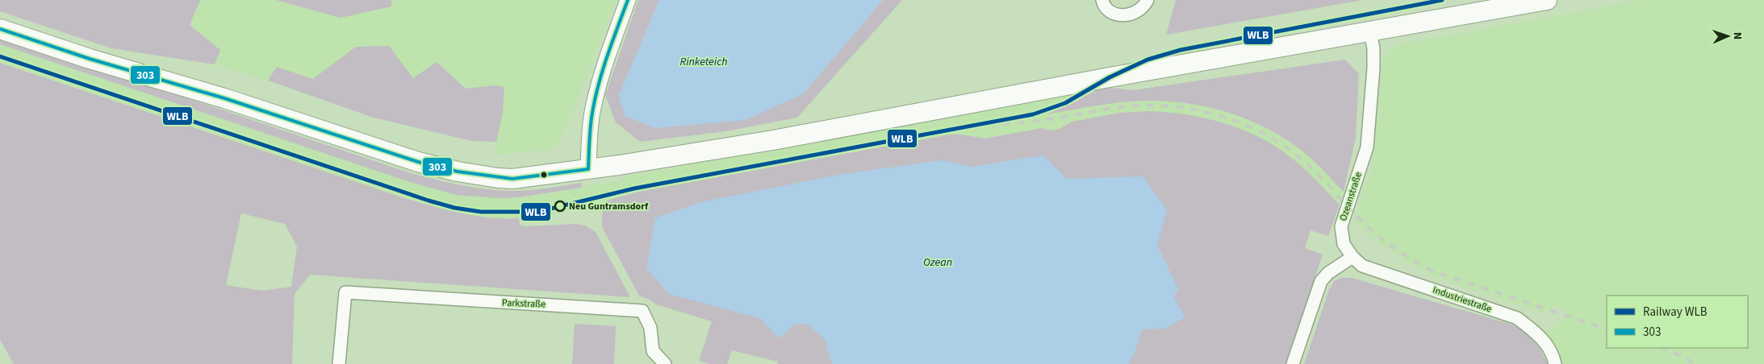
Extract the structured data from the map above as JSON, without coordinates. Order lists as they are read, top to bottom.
{
  "streets": {
    "street": ["Ozeanstraße", "Industriestraße", "Parkstraße"]
  },
  "crossings": [
    ["Ozeanstraße", "Industriestraße"]
  ],
  "water": ["Rinketeich", "Ozean"],
  "places": ["Neu Guntramsdorf"],
  "lines": ["rail line WLB", "transit line 303"],
  "legend": ["Railway WLB", "303"],
  "north": "right"
}
